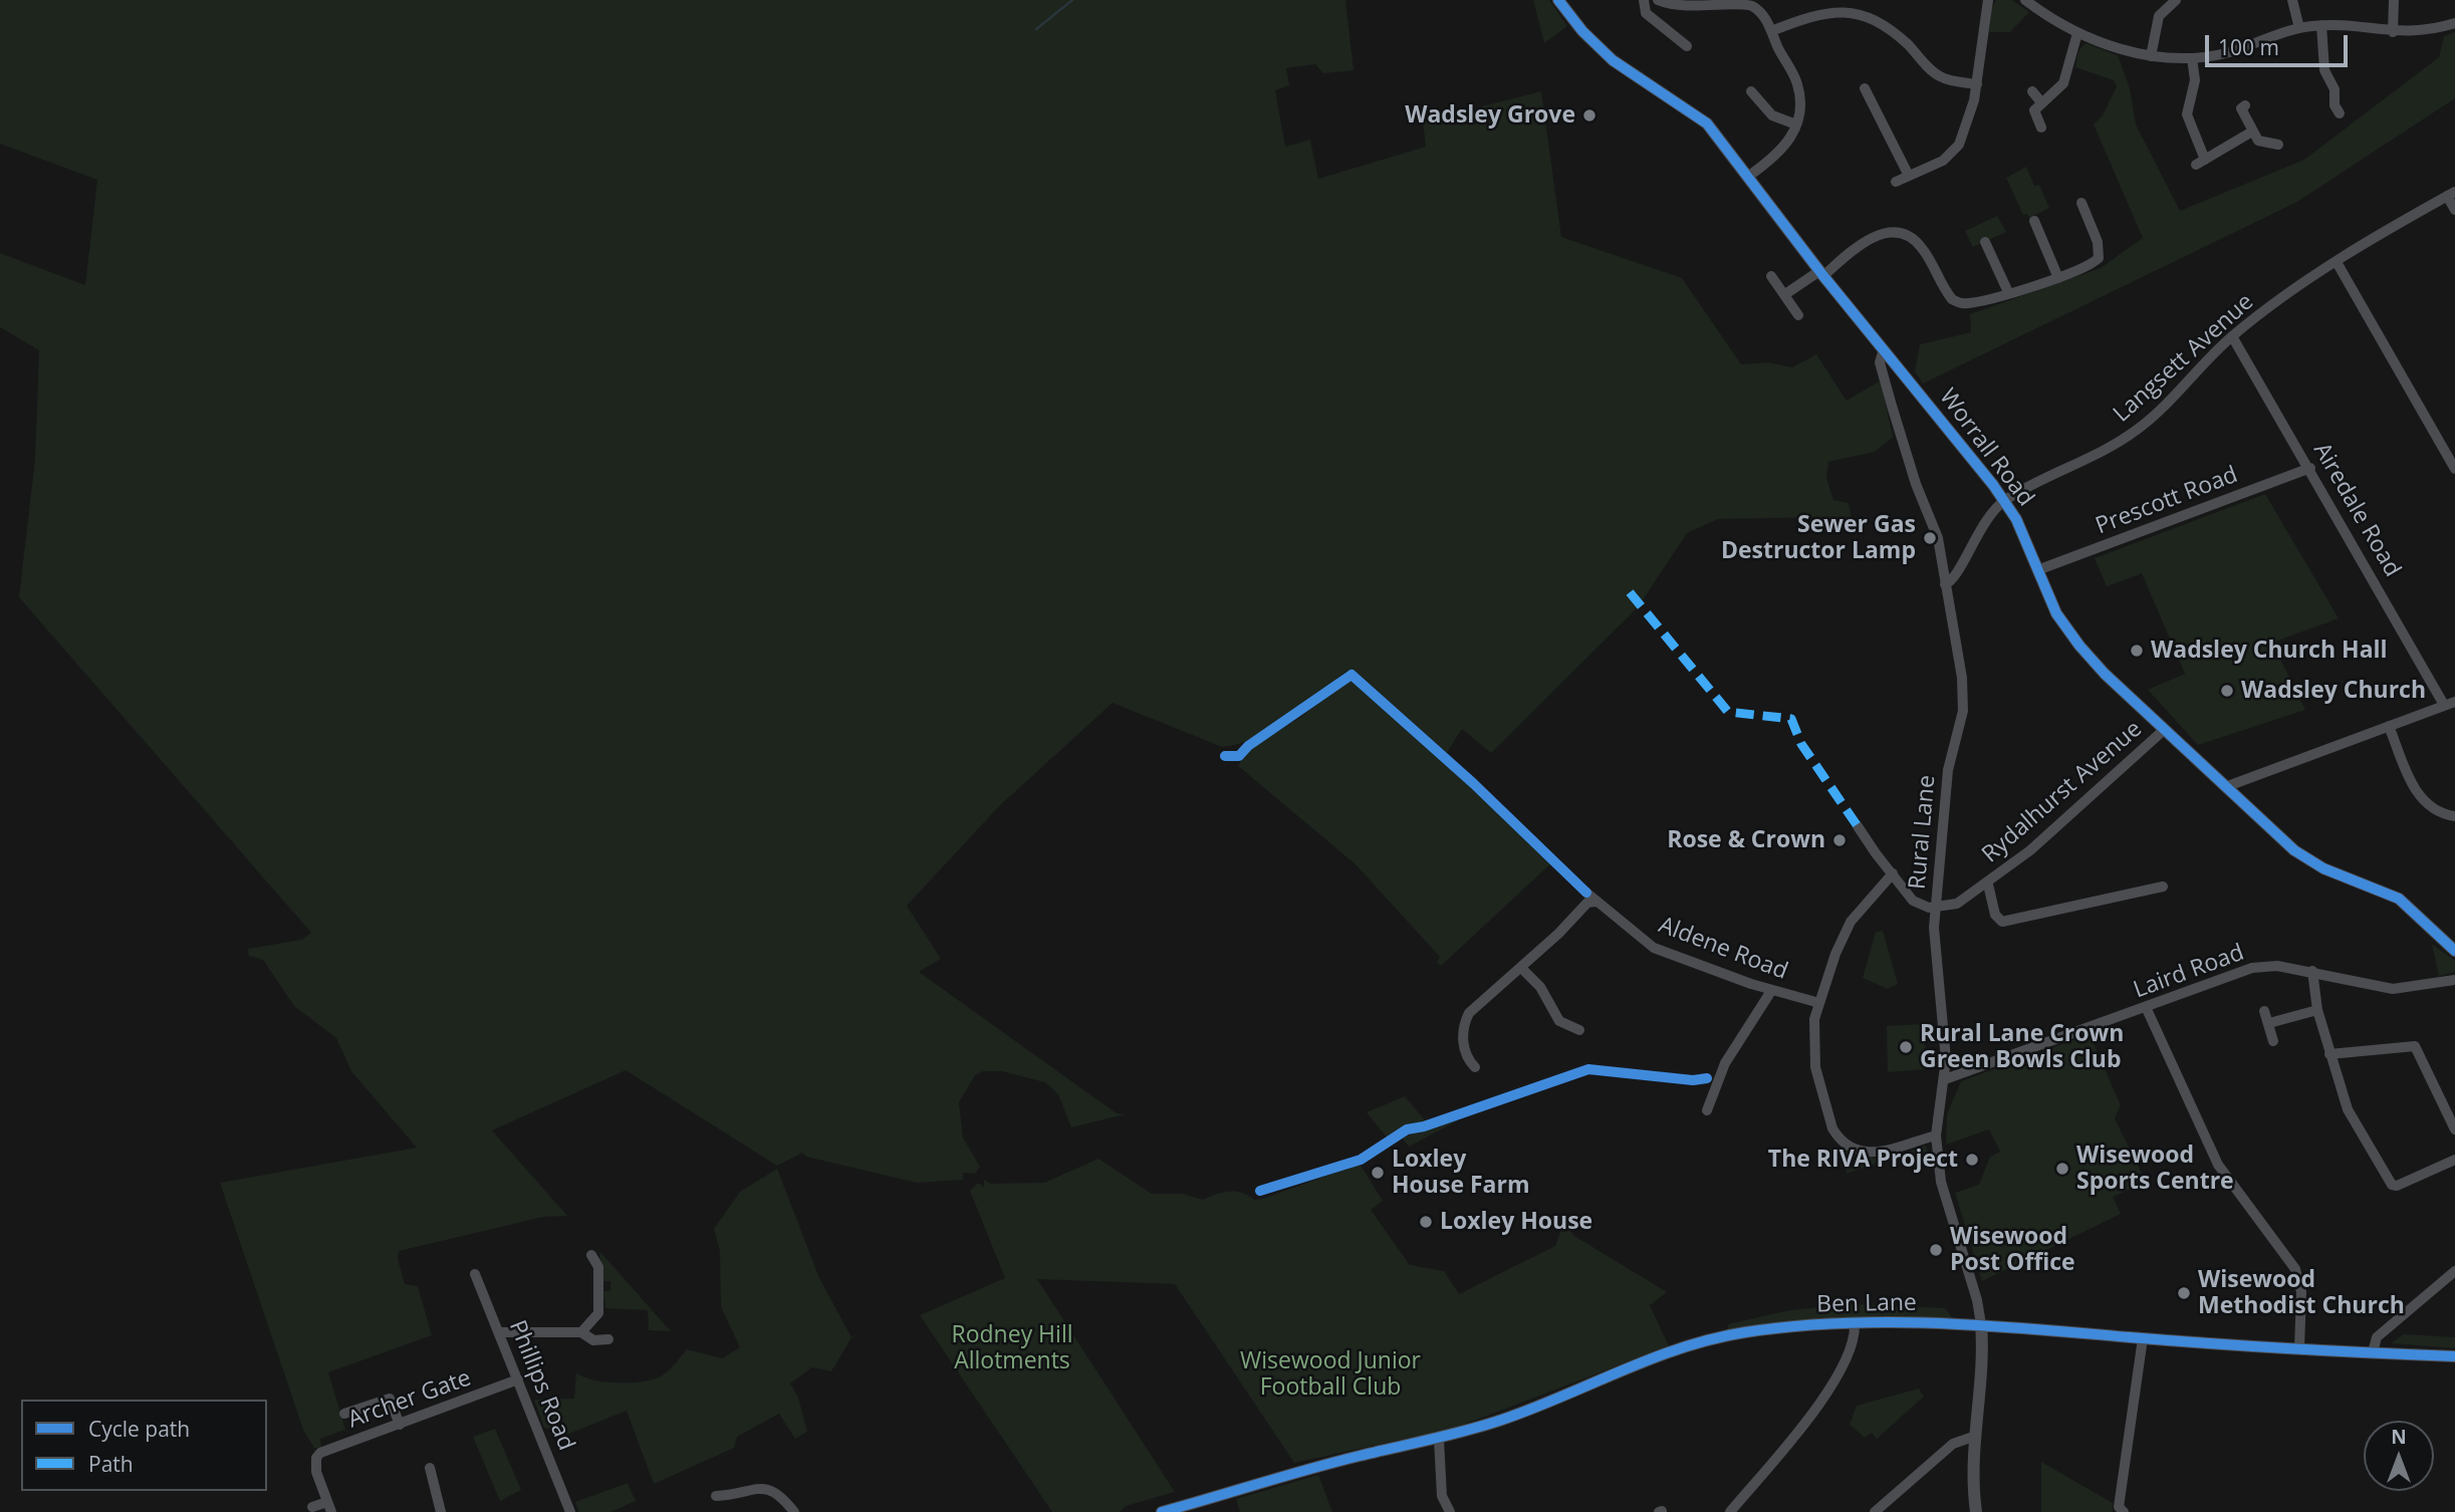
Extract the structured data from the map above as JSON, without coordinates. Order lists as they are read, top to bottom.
{
  "streets": {
    "street": [
      "Langsett Avenue",
      "Worrall Road",
      "Prescott Road",
      "Airedale Road",
      "Rydalhurst Avenue",
      "Rural Lane",
      "Aldene Road",
      "Laird Road",
      "Ben Lane",
      "Phillips Road",
      "Archer Gate"
    ]
  },
  "crossings": [
    ["Langsett Avenue", "Worrall Road"],
    ["Langsett Avenue", "Airedale Road"],
    ["Worrall Road", "Prescott Road"],
    ["Worrall Road", "Rydalhurst Avenue"],
    ["Worrall Road", "Rural Lane"],
    ["Prescott Road", "Airedale Road"],
    ["Rydalhurst Avenue", "Rural Lane"],
    ["Rural Lane", "Laird Road"],
    ["Rural Lane", "Ben Lane"],
    ["Phillips Road", "Archer Gate"]
  ],
  "parks": ["Rodney Hill Allotments", "Wisewood Junior Football Club"],
  "places": [
    "Wadsley Grove",
    "Sewer Gas Destructor Lamp",
    "Wadsley Church Hall",
    "Wadsley Church",
    "Rose & Crown",
    "Rural Lane Crown Green Bowls Club",
    "The RIVA Project",
    "Wisewood Sports Centre",
    "Loxley House Farm",
    "Loxley House",
    "Wisewood Post Office",
    "Wisewood Methodist Church"
  ],
  "legend": ["Cycle path", "Path"],
  "scale_bar": "100 m",
  "north": "top"
}
